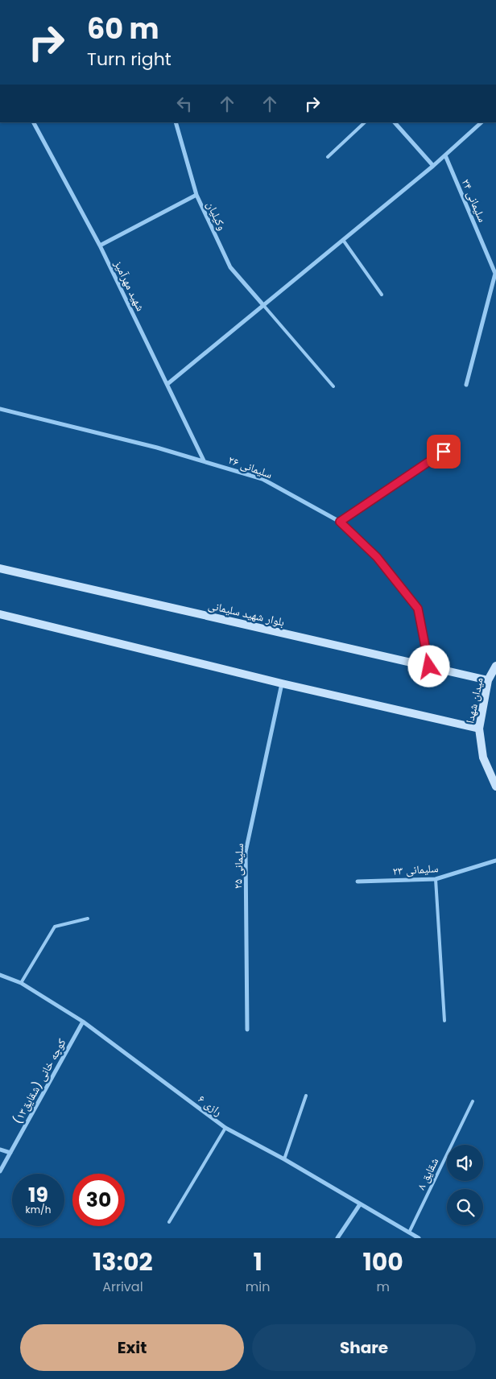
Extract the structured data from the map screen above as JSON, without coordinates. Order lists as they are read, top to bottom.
{
  "streets": {
    "main road": ["بلوار شهید سلیمانی", "میدان شهدا"],
    "street": [
      "سلیمانی ۲۴",
      "وکیلیان",
      "شهید مهرآمیز",
      "سلیمانی ۲۶",
      "سلیمانی ۲۵",
      "سلیمانی ۲۳",
      "کوچه خانی (شقایق۱۳)",
      "رازی ۶"
    ],
    "lane": ["شقایق ۸"]
  },
  "crossings": [
    ["شهید مهرآمیز", "سلیمانی ۲۶"],
    ["سلیمانی ۲۶", "بلوار شهید سلیمانی"],
    ["بلوار شهید سلیمانی", "میدان شهدا"],
    ["کوچه خانی (شقایق۱۳)", "رازی ۶"],
    ["رازی ۶", "شقایق ۸"]
  ],
  "page": {
    "turn": ["60 m", "Turn right"],
    "speed": "19 km/h",
    "limit": "30",
    "eta": [
      "13:02",
      "Arrival",
      "1",
      "min",
      "100",
      "m"
    ],
    "buttons": ["Exit", "Share"]
  }
}
